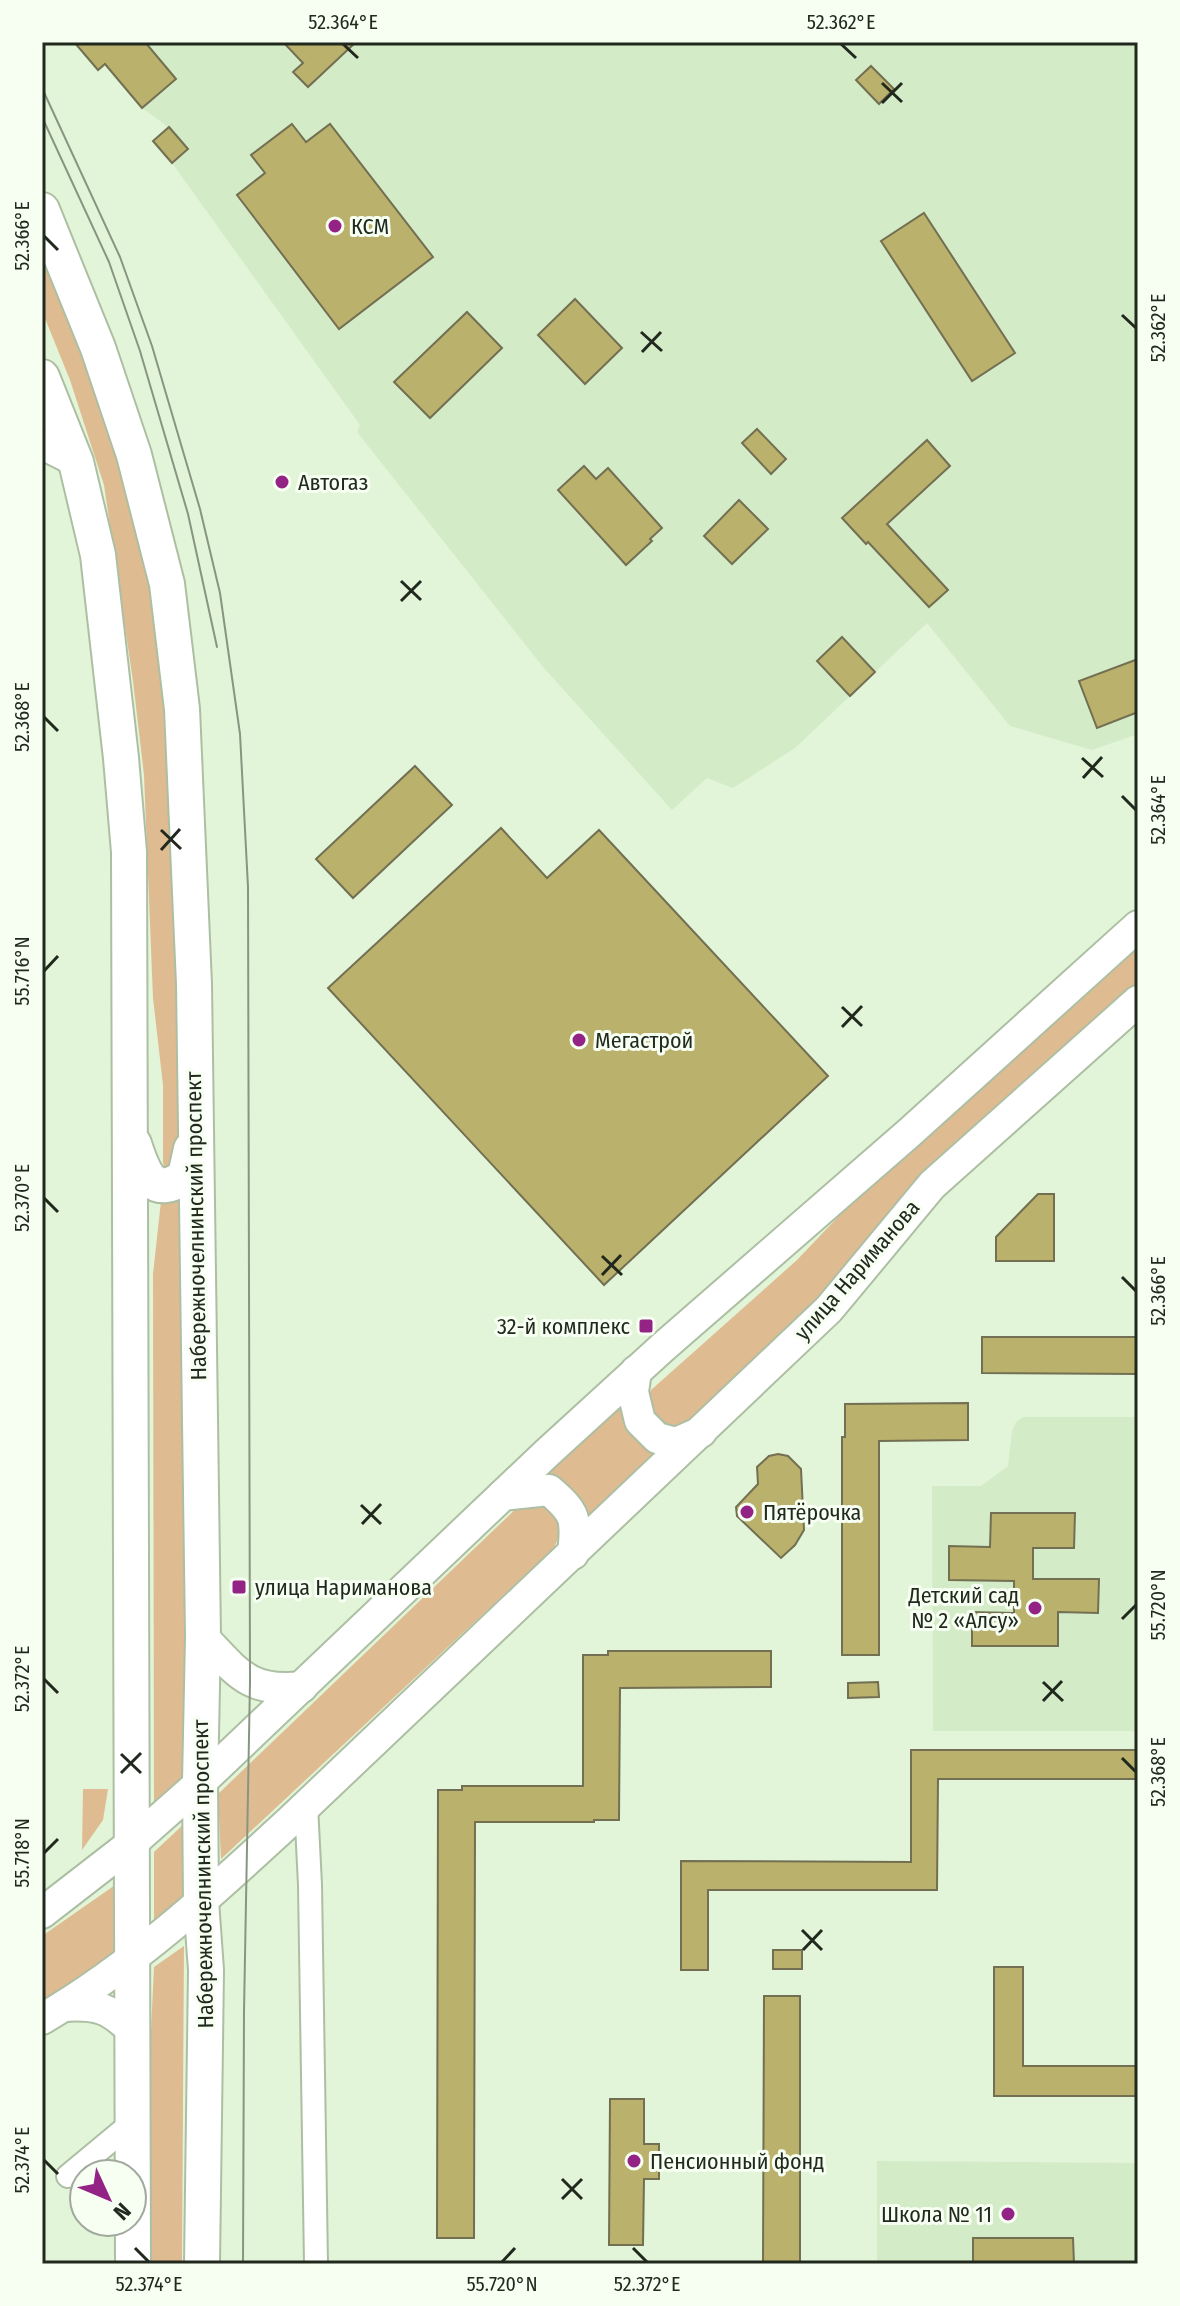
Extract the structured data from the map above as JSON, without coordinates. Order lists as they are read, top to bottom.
{
  "streets": {
    "main road": ["Набережночелнинский проспект", "улица Нариманова"]
  },
  "crossings": [
    ["Набережночелнинский проспект", "улица Нариманова"]
  ],
  "places": {
    "other": [
      "КСМ",
      "Автогаз",
      "Мегастрой",
      "Пятёрочка",
      "Детский сад № 2 «Алсу»",
      "Пенсионный фонд",
      "Школа № 11"
    ],
    "transit": ["32-й комплекс", "улица Нариманова"]
  },
  "north": "bottom right",
  "coordinates": [
    "52.364°E",
    "52.362°E",
    "52.366°E",
    "52.368°E",
    "55.716°N",
    "52.370°E",
    "55.720°N",
    "52.372°E",
    "55.718°N",
    "52.374°E"
  ]
}
